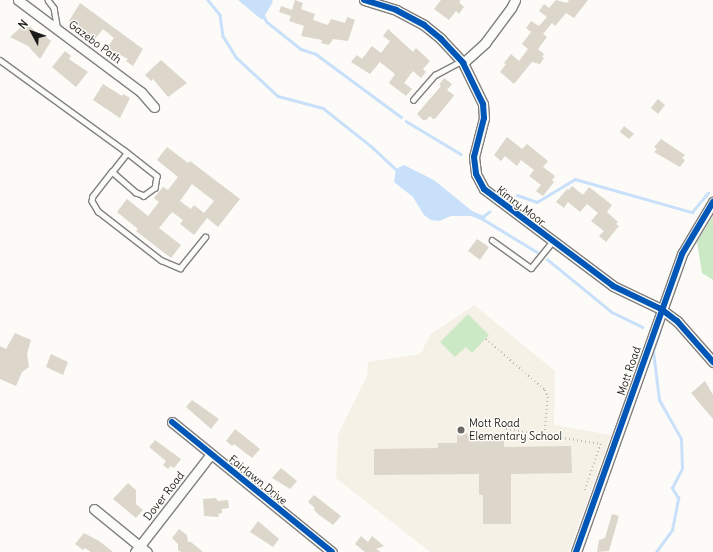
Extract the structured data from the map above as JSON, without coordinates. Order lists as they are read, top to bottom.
{
  "streets": {
    "street": [
      "Gazebo Path",
      "Kimry Moor",
      "Mott Road",
      "Fairlawn Drive",
      "Dover Road"
    ]
  },
  "crossings": [
    ["Kimry Moor", "Mott Road"],
    ["Fairlawn Drive", "Dover Road"]
  ],
  "places": ["Mott Road Elementary School"],
  "north": "top left"
}
